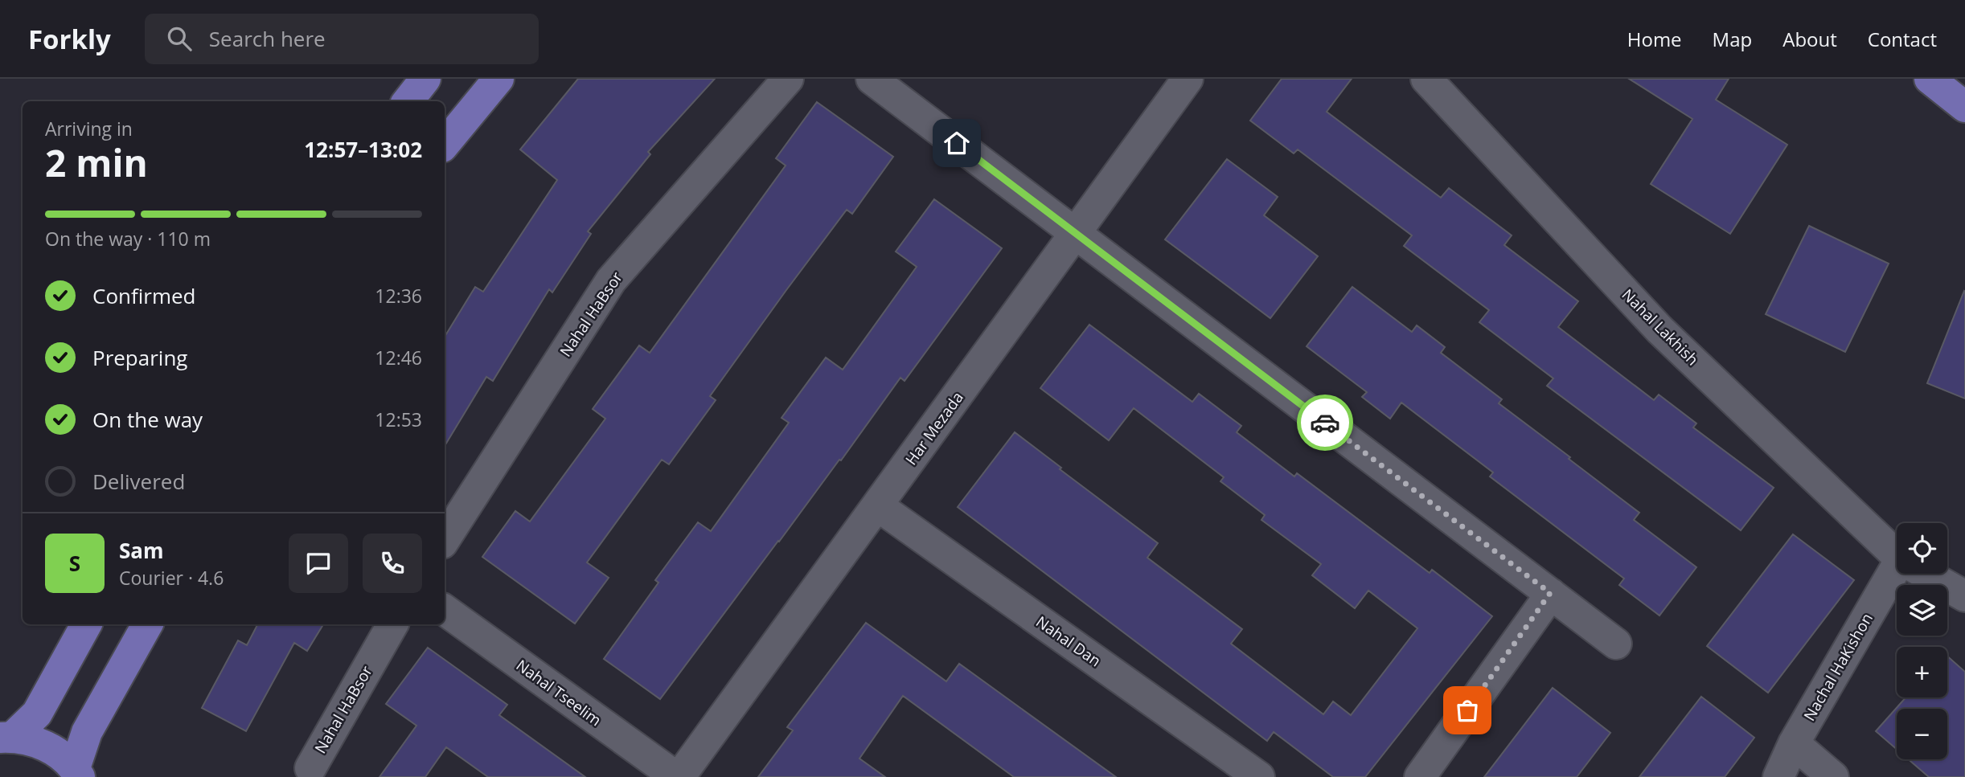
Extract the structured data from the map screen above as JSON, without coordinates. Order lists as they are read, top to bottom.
{
  "streets": {
    "street": [
      "Nahal HaBsor",
      "Nahal Lakhish",
      "Har Mezada",
      "Nahal Dan",
      "Nachal HaKishon",
      "Nahal Tseelim"
    ]
  },
  "crossings": [
    ["Har Mezada", "Nahal Dan"],
    ["Har Mezada", "Nahal Tseelim"]
  ],
  "page": {
    "header": "Forkly",
    "search": "Search here",
    "nav": [
      "Home",
      "Map",
      "About",
      "Contact"
    ],
    "heading": ["2 min", "Arriving in", "12:57–13:02"],
    "panel": ["Sam", "Courier · 4.6"],
    "bar": "On the way · 110 m",
    "list": [
      ["Confirmed", "12:36"],
      ["Preparing", "12:46"],
      ["On the way", "12:53"],
      "Delivered"
    ],
    "map_buttons": ["+", "−"],
    "round": "S"
  }
}
